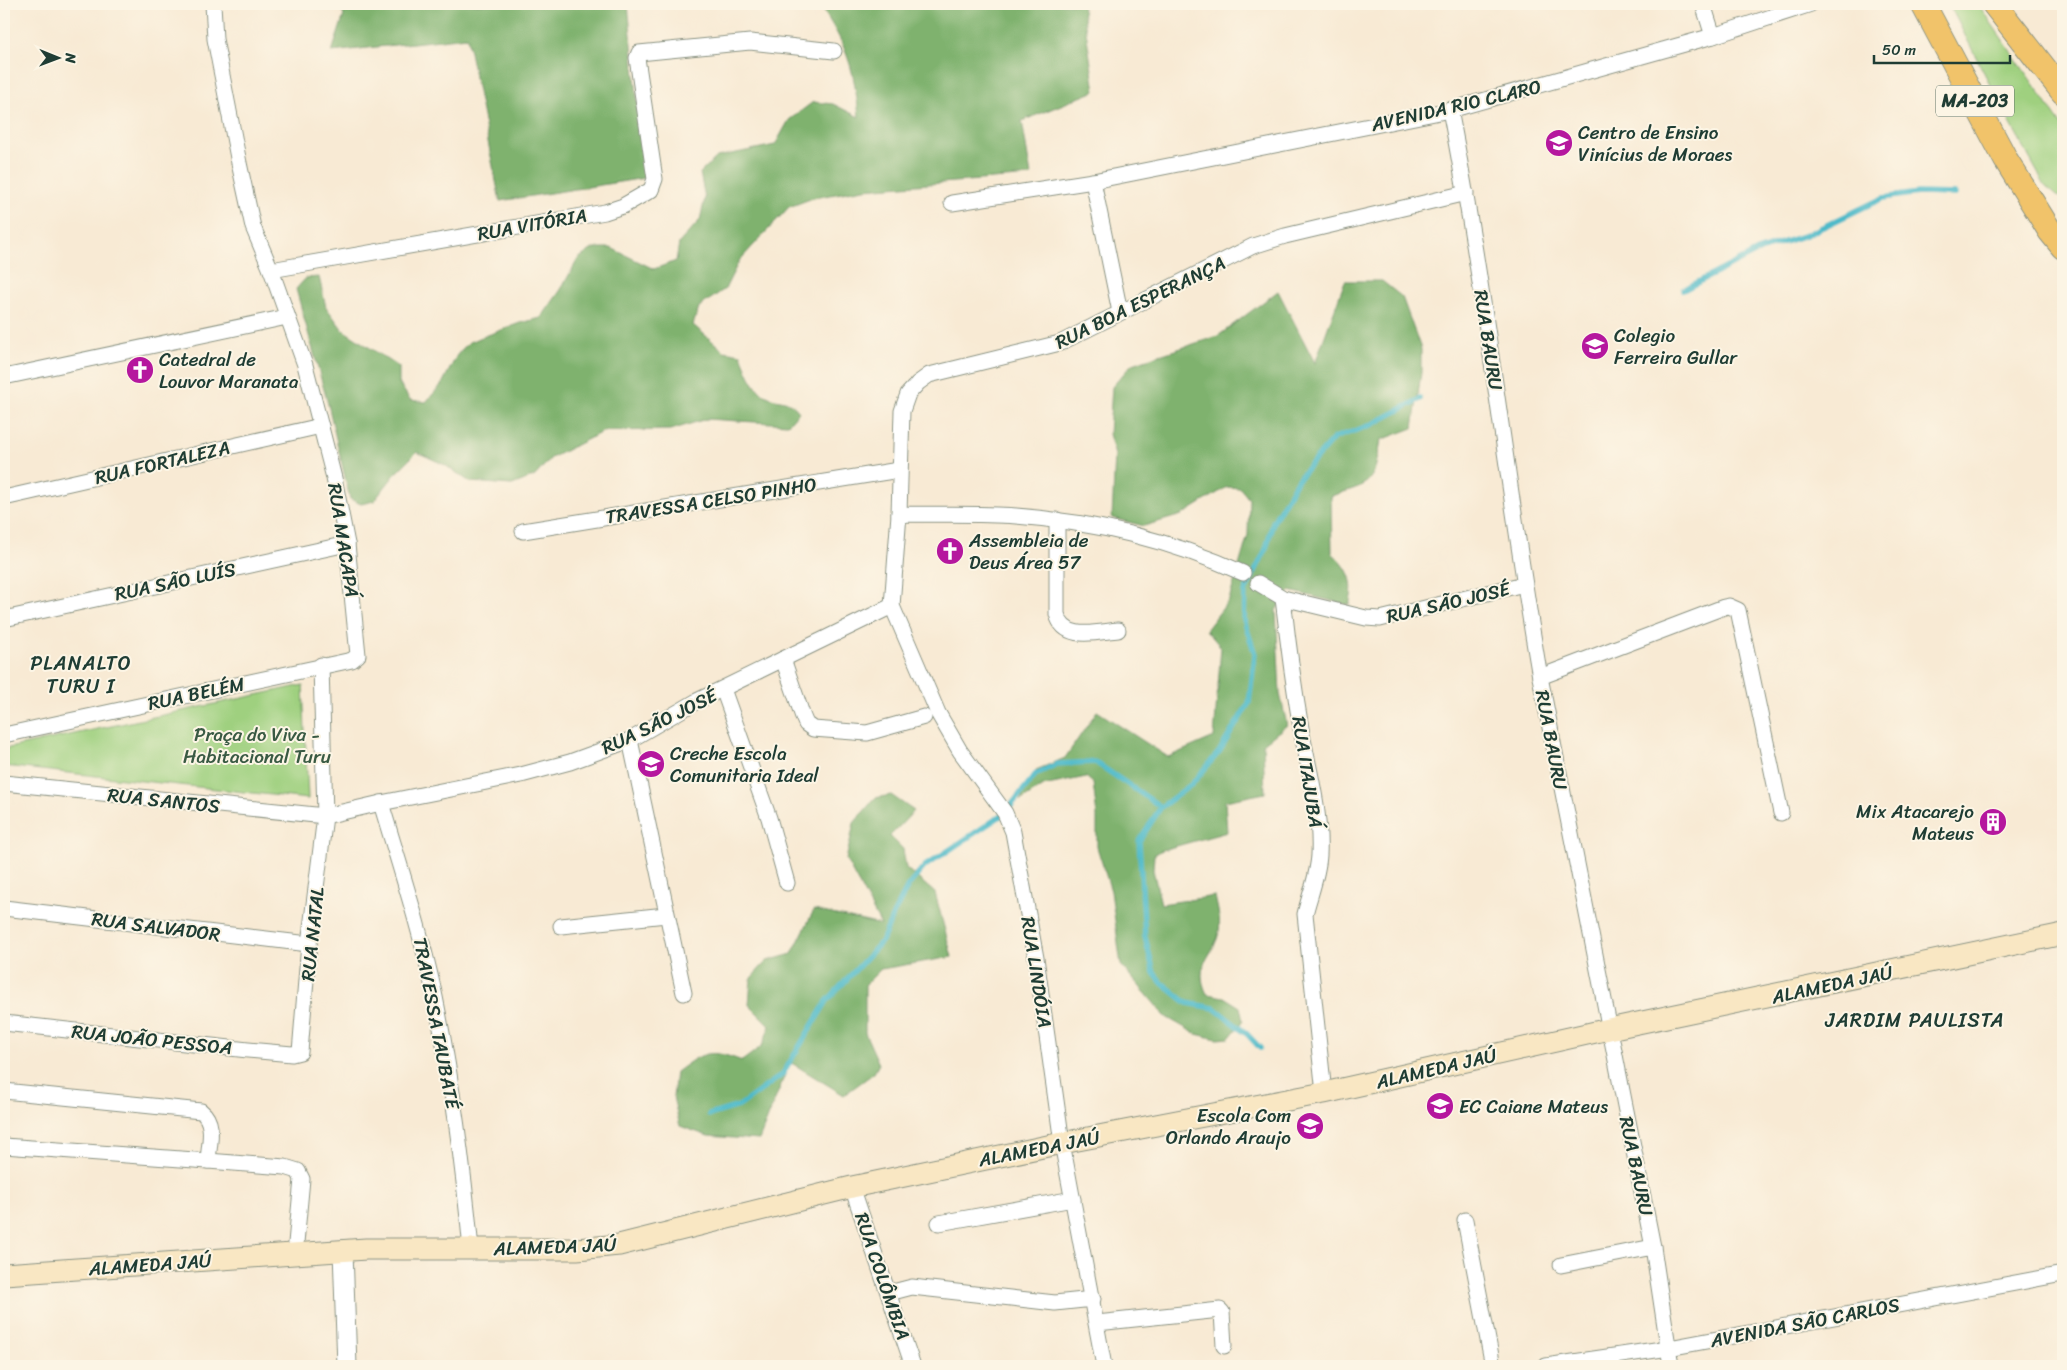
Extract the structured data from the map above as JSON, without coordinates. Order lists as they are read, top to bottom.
{
  "streets": {
    "main road": ["MA-203", "ALAMEDA JAÚ"],
    "street": [
      "AVENIDA RIO CLARO",
      "RUA VITÓRIA",
      "RUA BOA ESPERANÇA",
      "RUA BAURU",
      "RUA FORTALEZA",
      "TRAVESSA CELSO PINHO",
      "RUA MACAPÁ",
      "RUA SÃO LUÍS",
      "RUA SÃO JOSÉ",
      "RUA BELÉM",
      "RUA ITAJUBÁ",
      "RUA SANTOS",
      "RUA SALVADOR",
      "RUA NATAL",
      "RUA LINDÓIA",
      "TRAVESSA TAUBATÉ",
      "RUA JOÃO PESSOA",
      "RUA COLÔMBIA",
      "AVENIDA SÃO CARLOS"
    ]
  },
  "crossings": [
    ["AVENIDA RIO CLARO", "RUA BAURU"],
    ["RUA BOA ESPERANÇA", "RUA BAURU"],
    ["RUA BOA ESPERANÇA", "TRAVESSA CELSO PINHO"],
    ["RUA BOA ESPERANÇA", "RUA SÃO JOSÉ"],
    ["RUA BOA ESPERANÇA", "RUA LINDÓIA"],
    ["RUA BAURU", "RUA SÃO JOSÉ"],
    ["RUA BAURU", "ALAMEDA JAÚ"],
    ["RUA BAURU", "AVENIDA SÃO CARLOS"],
    ["RUA FORTALEZA", "RUA MACAPÁ"],
    ["RUA MACAPÁ", "RUA SÃO LUÍS"],
    ["RUA MACAPÁ", "RUA BELÉM"],
    ["RUA SÃO JOSÉ", "RUA ITAJUBÁ"],
    ["RUA SÃO JOSÉ", "RUA SANTOS"],
    ["RUA SÃO JOSÉ", "RUA NATAL"],
    ["RUA SÃO JOSÉ", "RUA LINDÓIA"],
    ["RUA SÃO JOSÉ", "TRAVESSA TAUBATÉ"],
    ["RUA ITAJUBÁ", "ALAMEDA JAÚ"],
    ["RUA SANTOS", "RUA NATAL"],
    ["RUA SALVADOR", "RUA NATAL"],
    ["RUA NATAL", "RUA JOÃO PESSOA"],
    ["RUA LINDÓIA", "ALAMEDA JAÚ"],
    ["ALAMEDA JAÚ", "TRAVESSA TAUBATÉ"],
    ["ALAMEDA JAÚ", "RUA COLÔMBIA"]
  ],
  "districts": ["PLANALTO TURU I", "JARDIM PAULISTA"],
  "parks": ["Praça do Viva - Habitacional Turu"],
  "places": {
    "school or university": [
      "Centro de Ensino Vinícius de Moraes",
      "Colegio Ferreira Gullar",
      "Creche Escola Comunitaria Ideal",
      "EC Caiane Mateus",
      "Escola Com Orlando Araujo"
    ],
    "church": ["Catedral de Louvor Maranata", "Assembleia de Deus Área 57"],
    "building": ["Mix Atacarejo Mateus"]
  },
  "scale_bar": "50 m",
  "north": "right"
}
